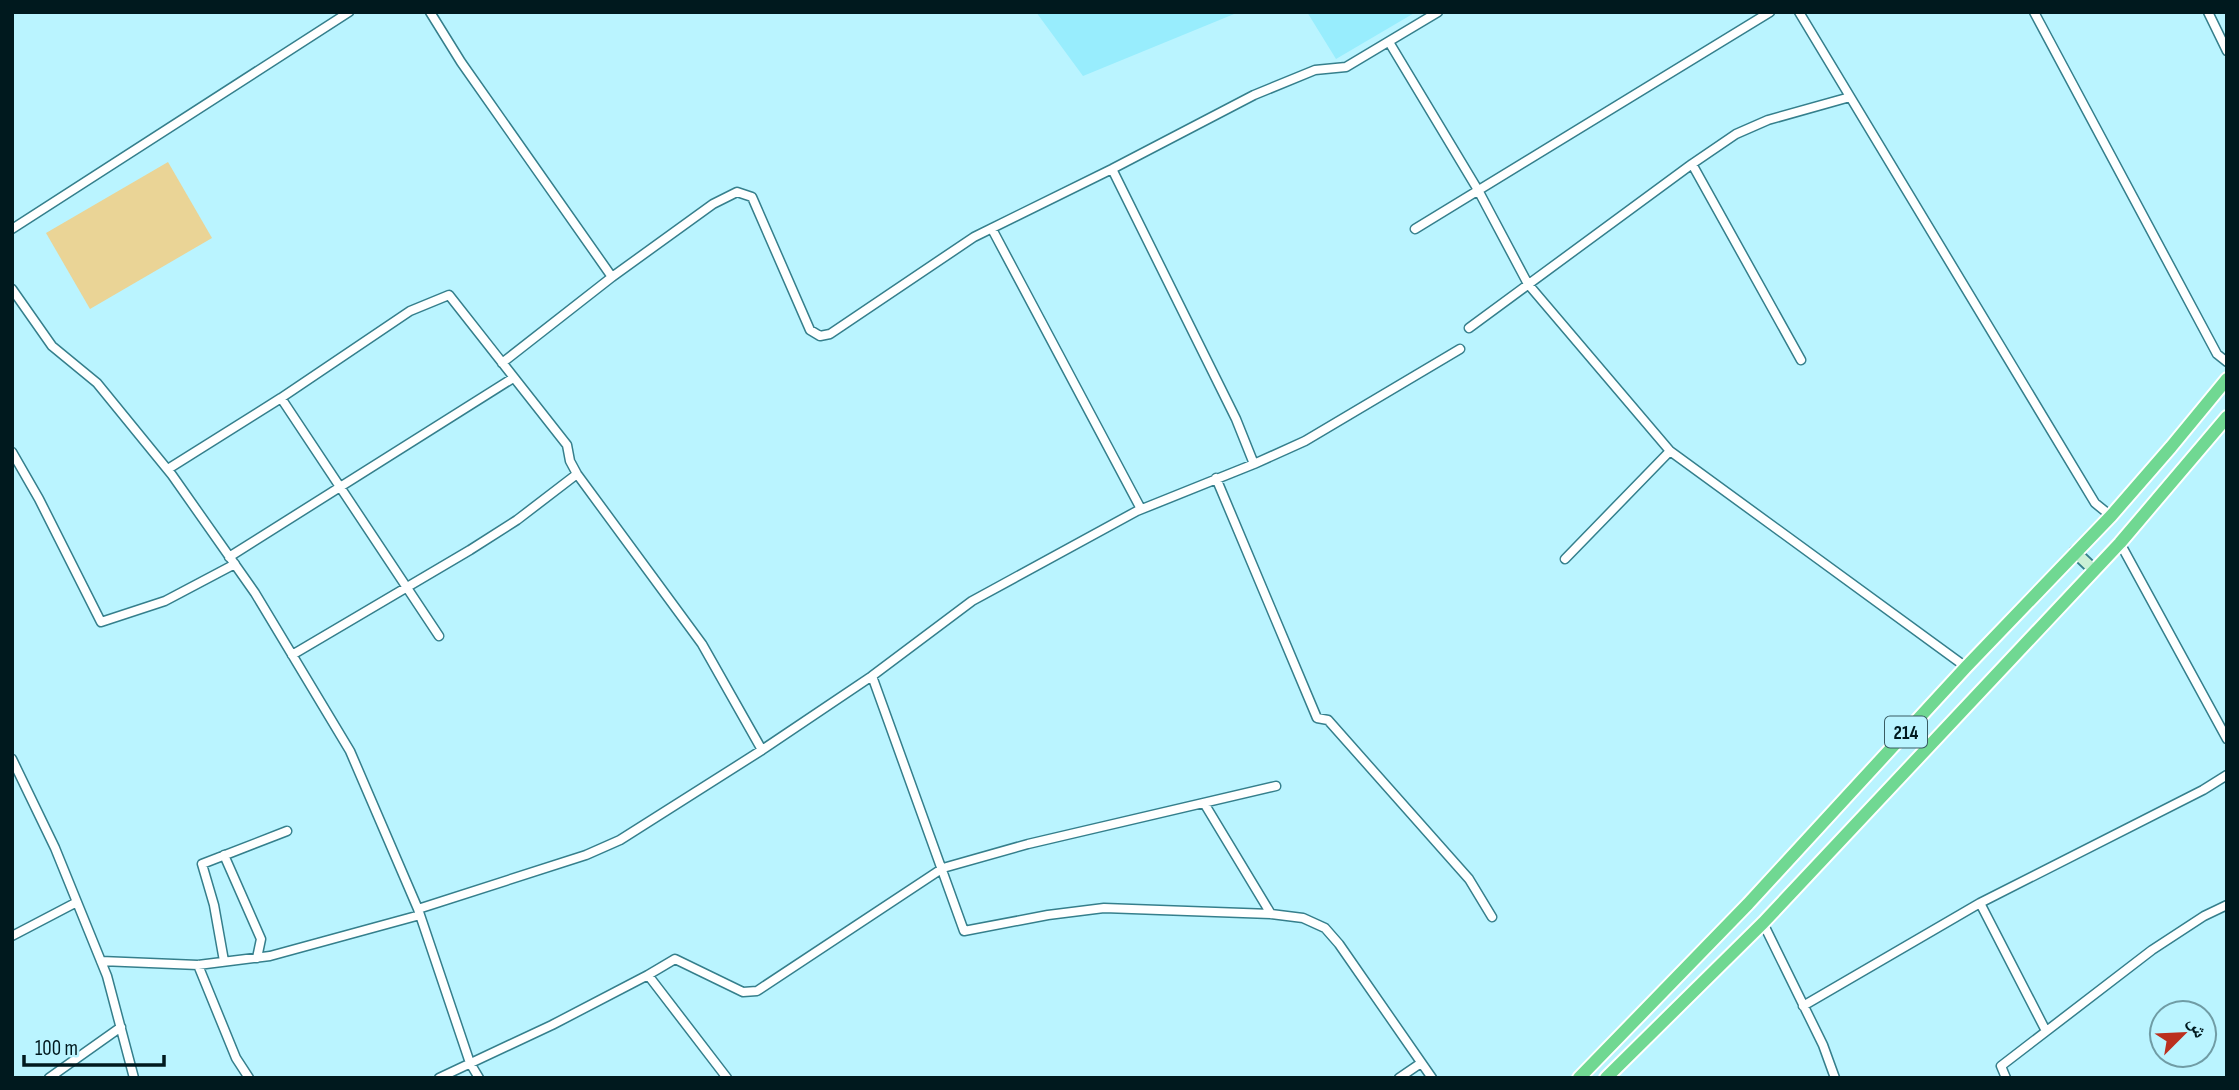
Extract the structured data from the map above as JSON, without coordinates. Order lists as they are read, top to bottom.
{
  "streets": {
    "highway": ["214"]
  },
  "scale_bar": "100 m",
  "north": "top right"
}
